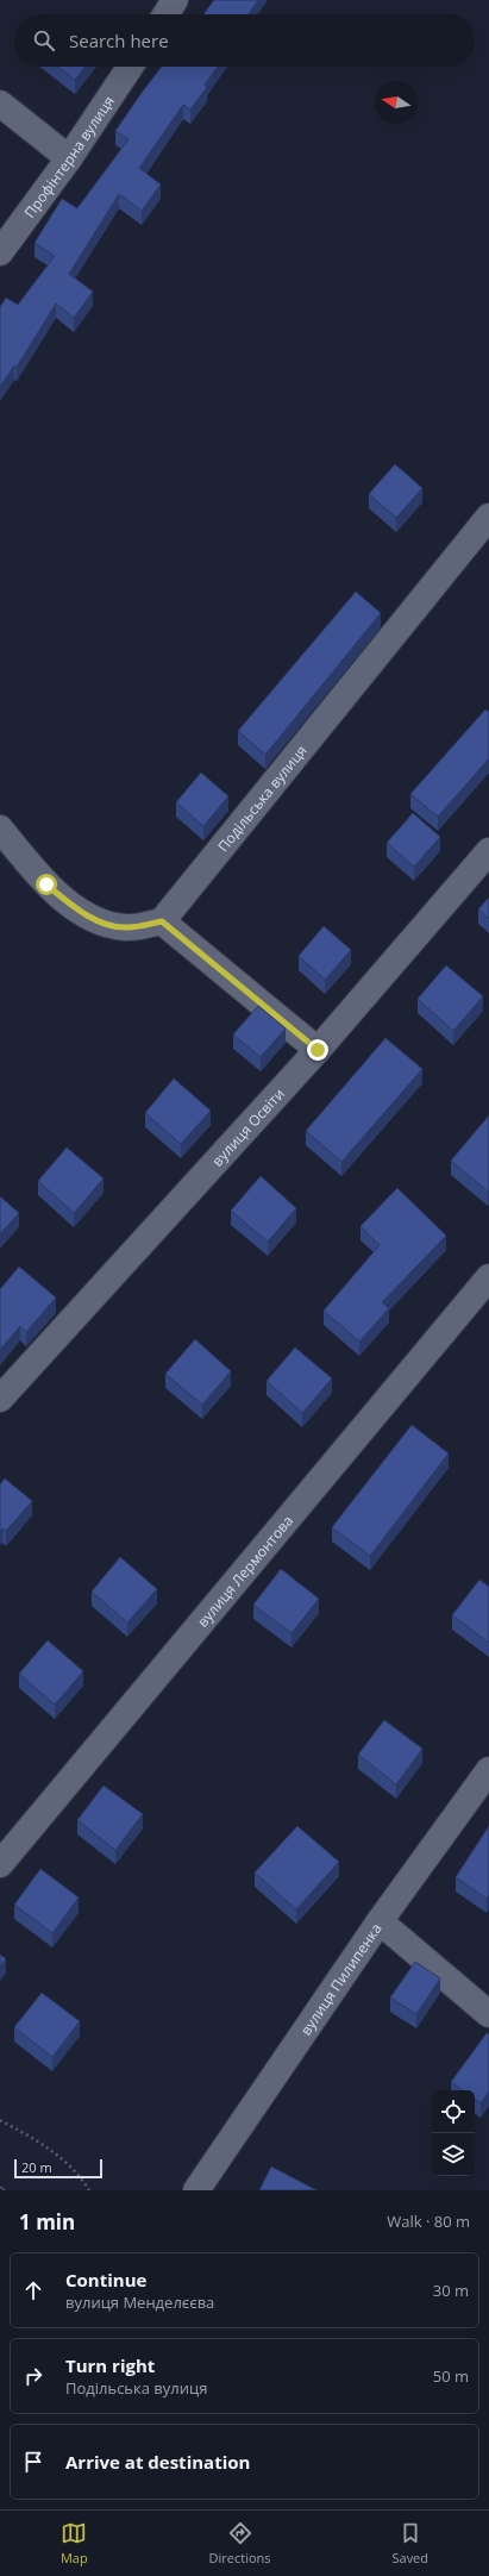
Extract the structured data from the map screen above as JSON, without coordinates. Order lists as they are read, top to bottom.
{
  "streets": {
    "street": [
      "Профінтерна вулиця",
      "Подільська вулиця",
      "вулиця Освіти",
      "вулиця Лермонтова",
      "вулиця Пилипенка"
    ]
  },
  "scale_bar": "20 m",
  "north": "left",
  "page": {
    "search": "Search here",
    "scale": "20 m",
    "heading": ["1 min", "Walk · 80 m"],
    "list": [
      ["Continue", "вулиця Менделєєва", "30 m"],
      ["Turn right", "Подільська вулиця", "50 m"],
      "Arrive at destination"
    ],
    "nav": ["Map", "Directions", "Saved"]
  }
}
